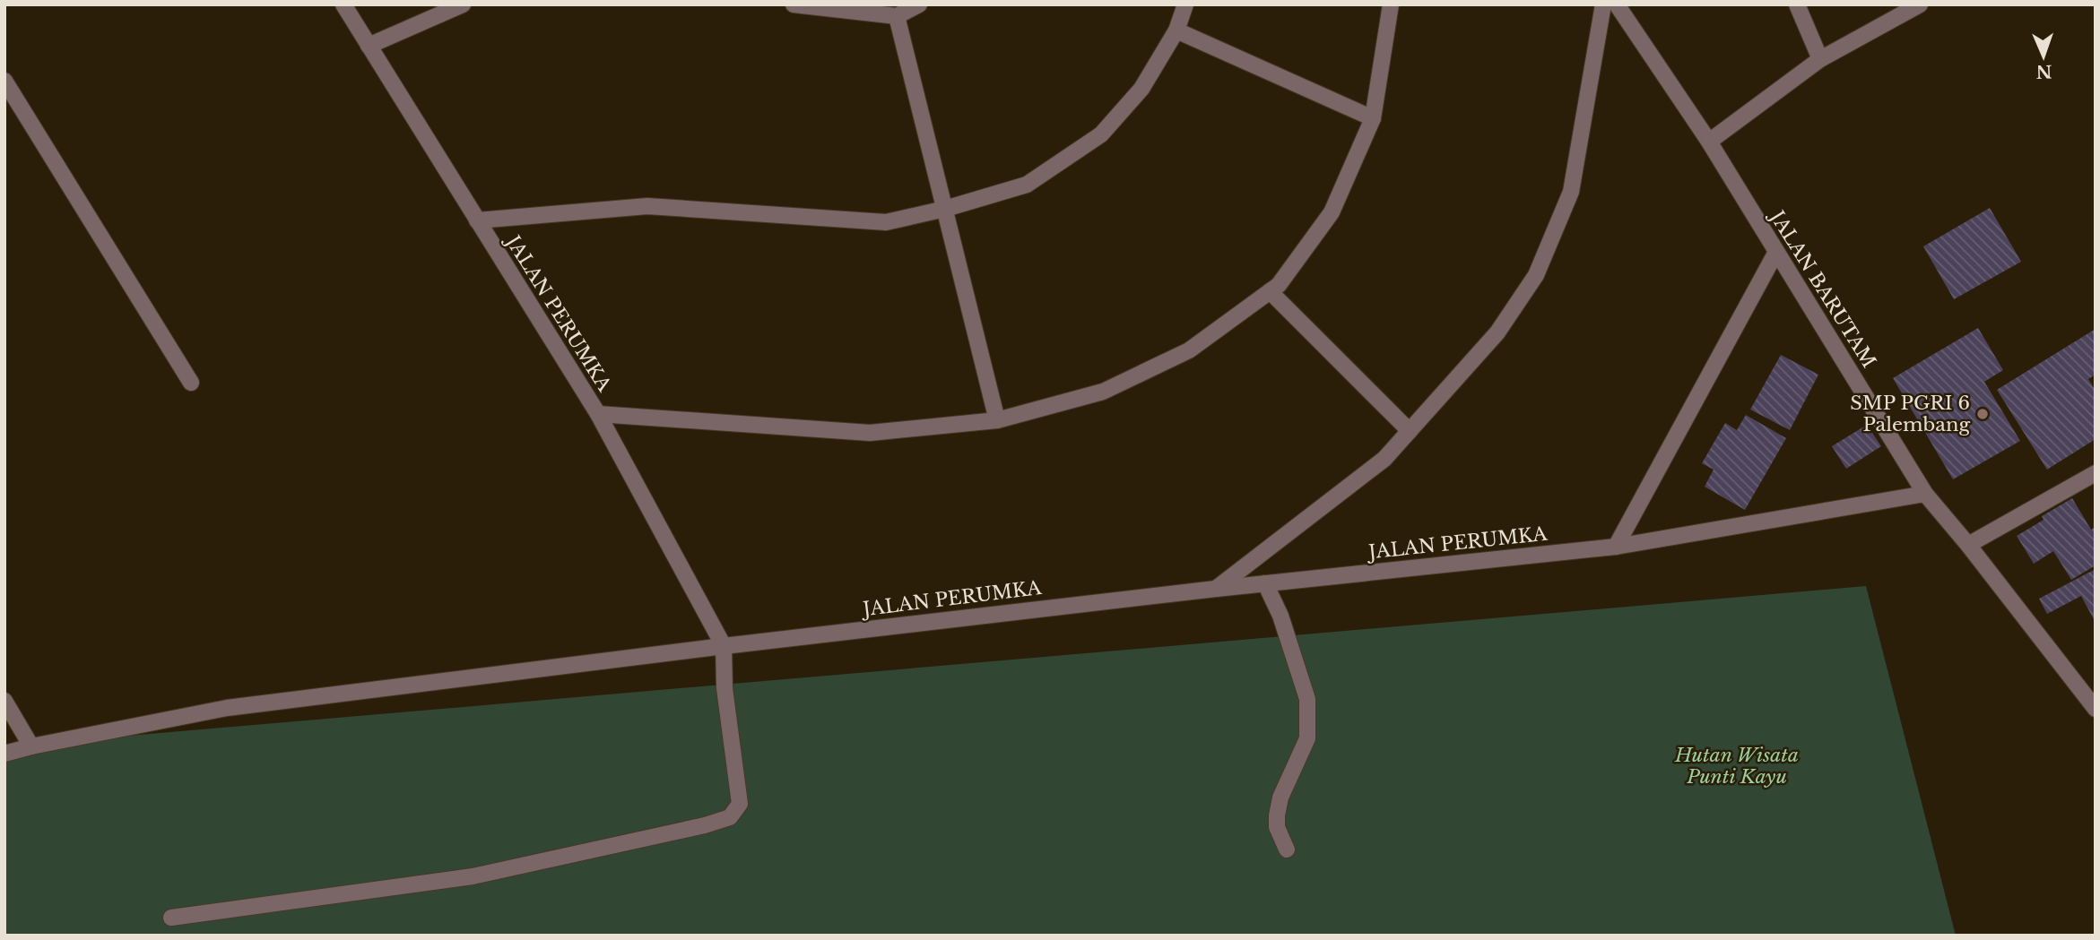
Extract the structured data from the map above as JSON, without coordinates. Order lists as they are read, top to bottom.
{
  "streets": {
    "street": ["JALAN BARUTAM", "JALAN PERUMKA"]
  },
  "crossings": [
    ["JALAN BARUTAM", "JALAN PERUMKA"]
  ],
  "parks": ["Hutan Wisata Punti Kayu"],
  "places": ["SMP PGRI 6 Palembang"],
  "north": "bottom"
}
